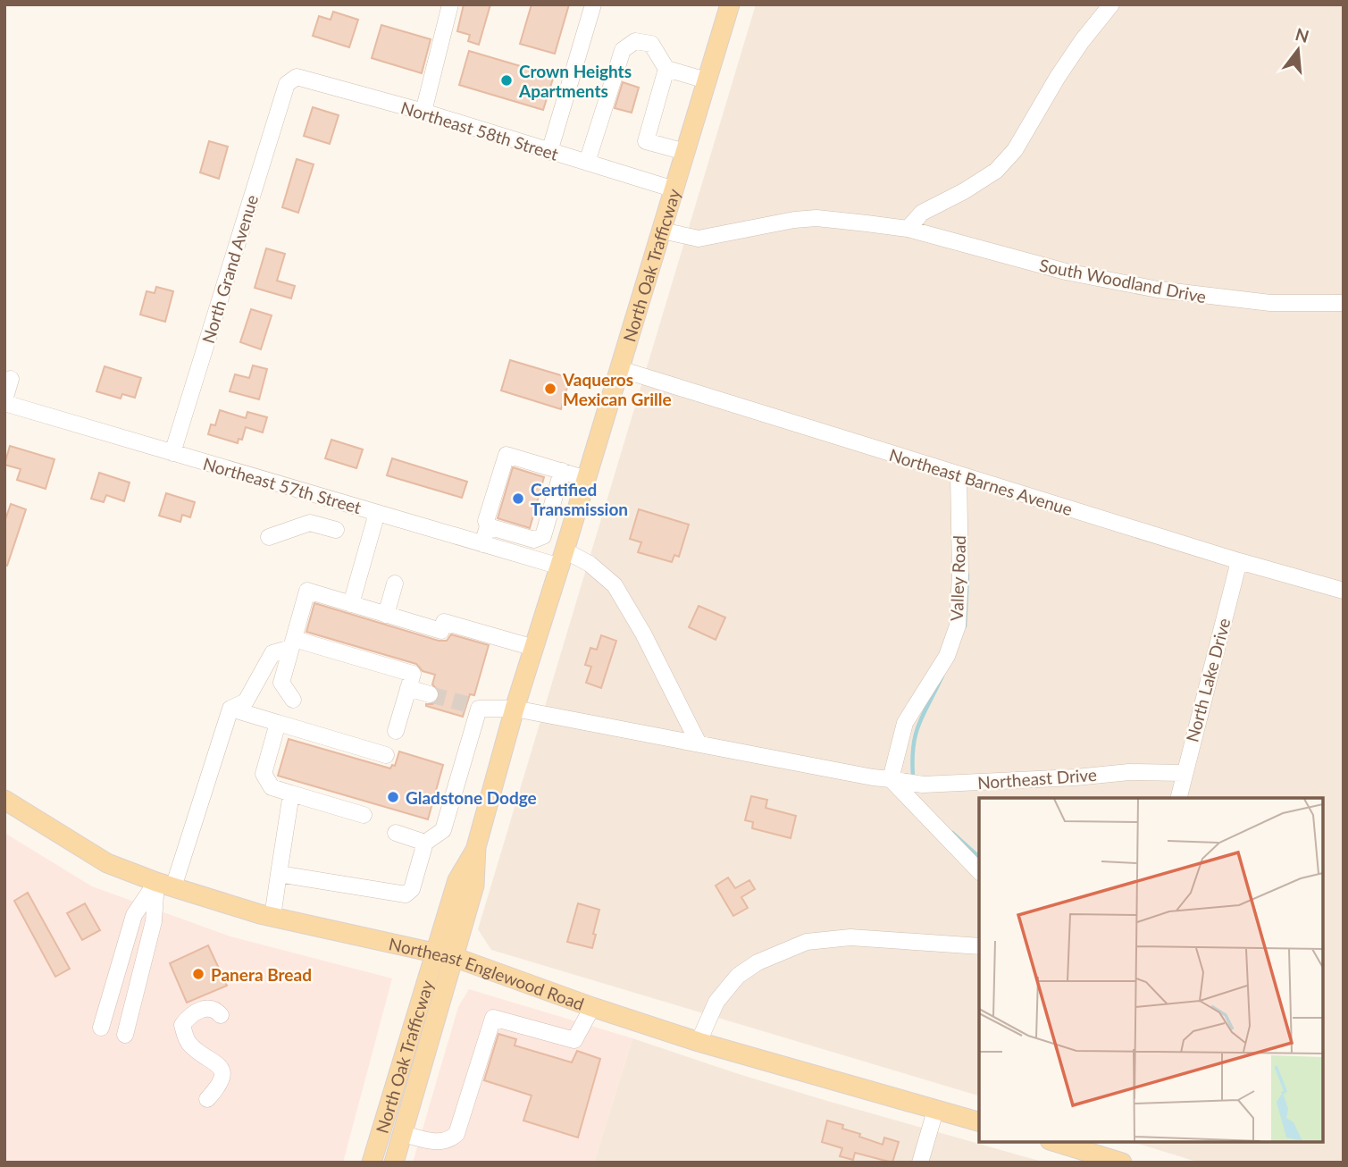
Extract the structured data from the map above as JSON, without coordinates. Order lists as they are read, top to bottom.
{
  "streets": {
    "main road": ["North Oak Trafficway", "Northeast Englewood Road"],
    "street": [
      "Northeast 58th Street",
      "North Grand Avenue",
      "South Woodland Drive",
      "Northeast Barnes Avenue",
      "Northeast 57th Street",
      "Valley Road",
      "North Lake Drive",
      "Northeast Drive"
    ]
  },
  "crossings": [
    ["Northeast 58th Street", "North Oak Trafficway"],
    ["Northeast 58th Street", "North Grand Avenue"],
    ["North Oak Trafficway", "South Woodland Drive"],
    ["North Oak Trafficway", "Northeast Barnes Avenue"],
    ["North Oak Trafficway", "Northeast 57th Street"],
    ["North Oak Trafficway", "Northeast Drive"],
    ["North Oak Trafficway", "Northeast Englewood Road"],
    ["North Grand Avenue", "Northeast 57th Street"],
    ["Northeast Barnes Avenue", "Valley Road"],
    ["Northeast Barnes Avenue", "North Lake Drive"],
    ["Northeast 57th Street", "Northeast Drive"],
    ["Valley Road", "Northeast Drive"],
    ["North Lake Drive", "Northeast Drive"]
  ],
  "places": [
    "Crown Heights Apartments",
    "Vaqueros Mexican Grille",
    "Certified Transmission",
    "Gladstone Dodge",
    "Panera Bread"
  ],
  "north": "top"
}
